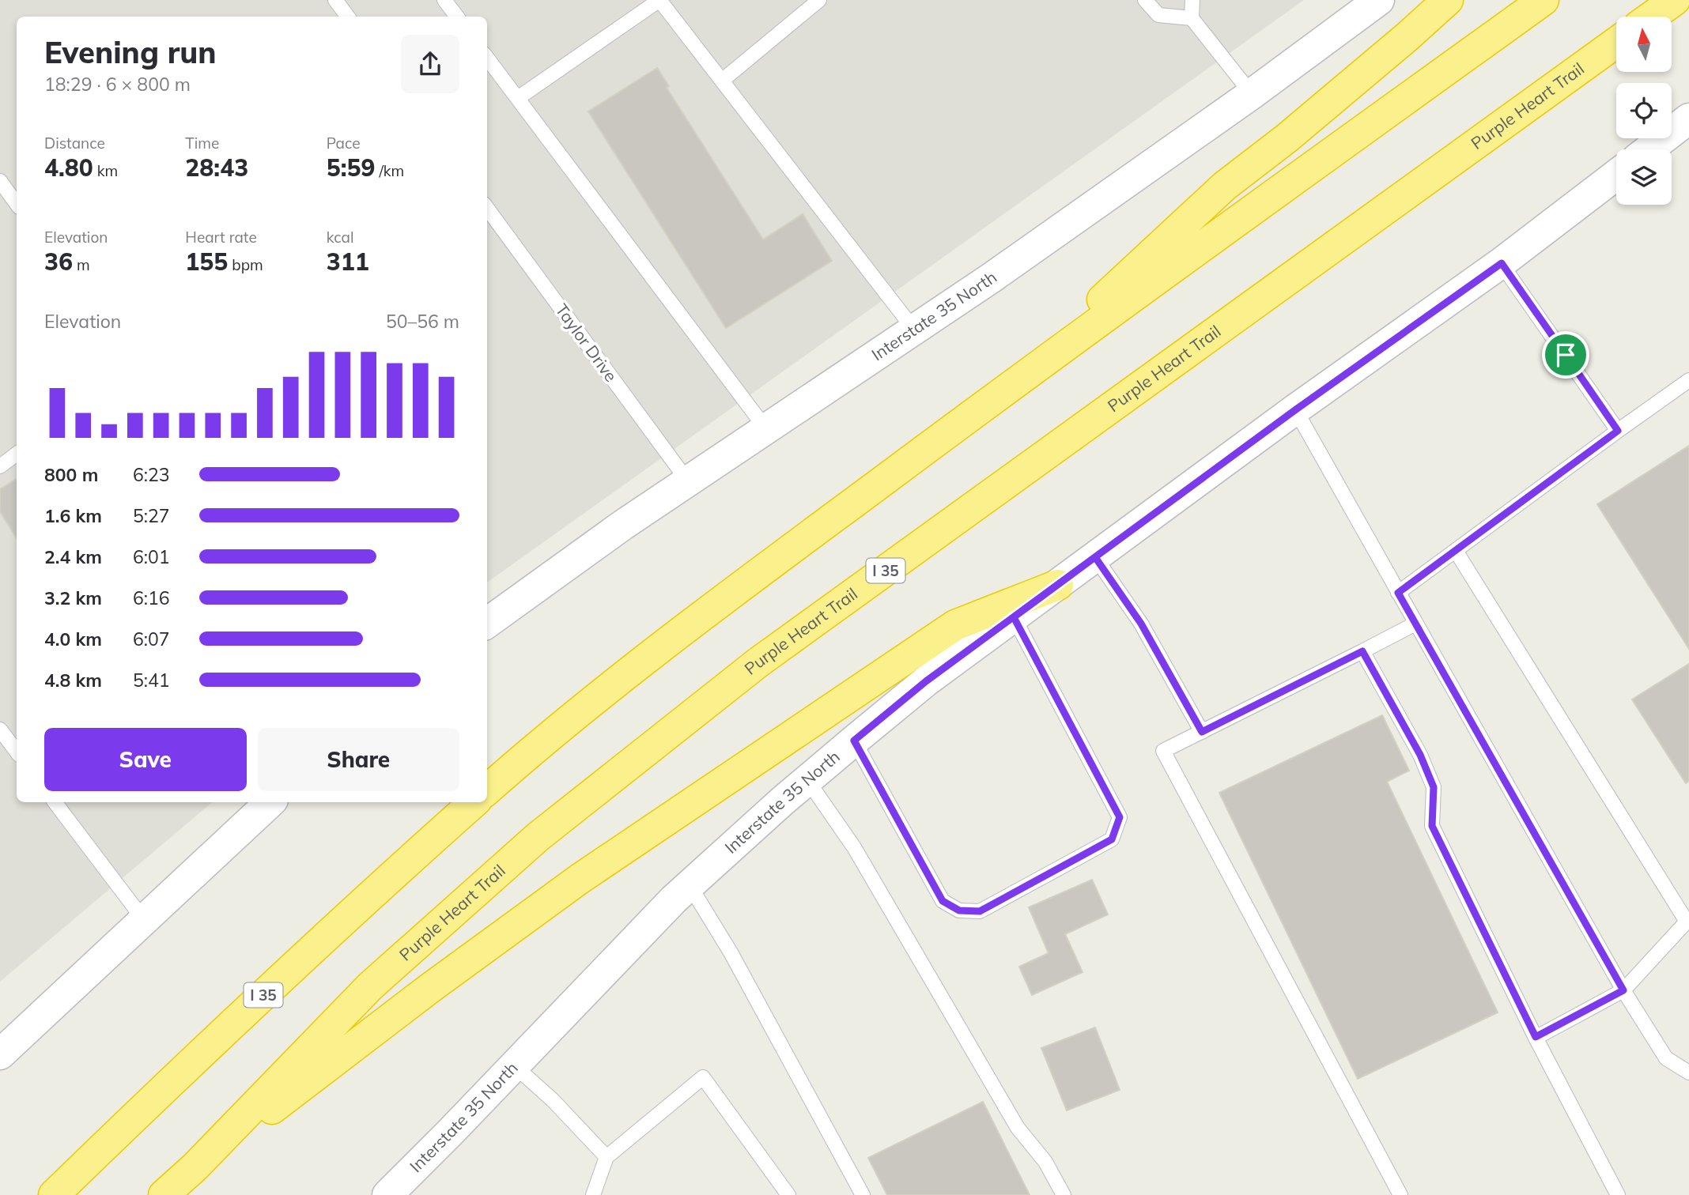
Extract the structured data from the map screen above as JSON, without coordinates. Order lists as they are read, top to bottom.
{
  "streets": {
    "highway": ["Purple Heart Trail", "I 35"],
    "main road": ["Interstate 35 North"],
    "lane": ["Taylor Drive"]
  },
  "crossings": [
    ["Interstate 35 North", "Taylor Drive"]
  ],
  "north": "top",
  "page": {
    "heading": ["Evening run", "18:29 · 6 × 800 m"],
    "stats": [
      ["Distance", "4.80 km"],
      ["Time", "28:43"],
      ["Pace", "5:59 /km"],
      ["Elevation", "36 m"],
      ["Heart rate", "155 bpm"],
      ["kcal", "311"]
    ],
    "chart": ["Elevation", "50–56 m"],
    "list": [
      {
        "name": "800 m",
        "note": "6:23"
      },
      {
        "name": "1.6 km",
        "note": "5:27"
      },
      {
        "name": "2.4 km",
        "note": "6:01"
      },
      {
        "name": "3.2 km",
        "note": "6:16"
      },
      {
        "name": "4.0 km",
        "note": "6:07"
      },
      {
        "name": "4.8 km",
        "note": "5:41"
      }
    ],
    "buttons": ["Save", "Share"]
  }
}
